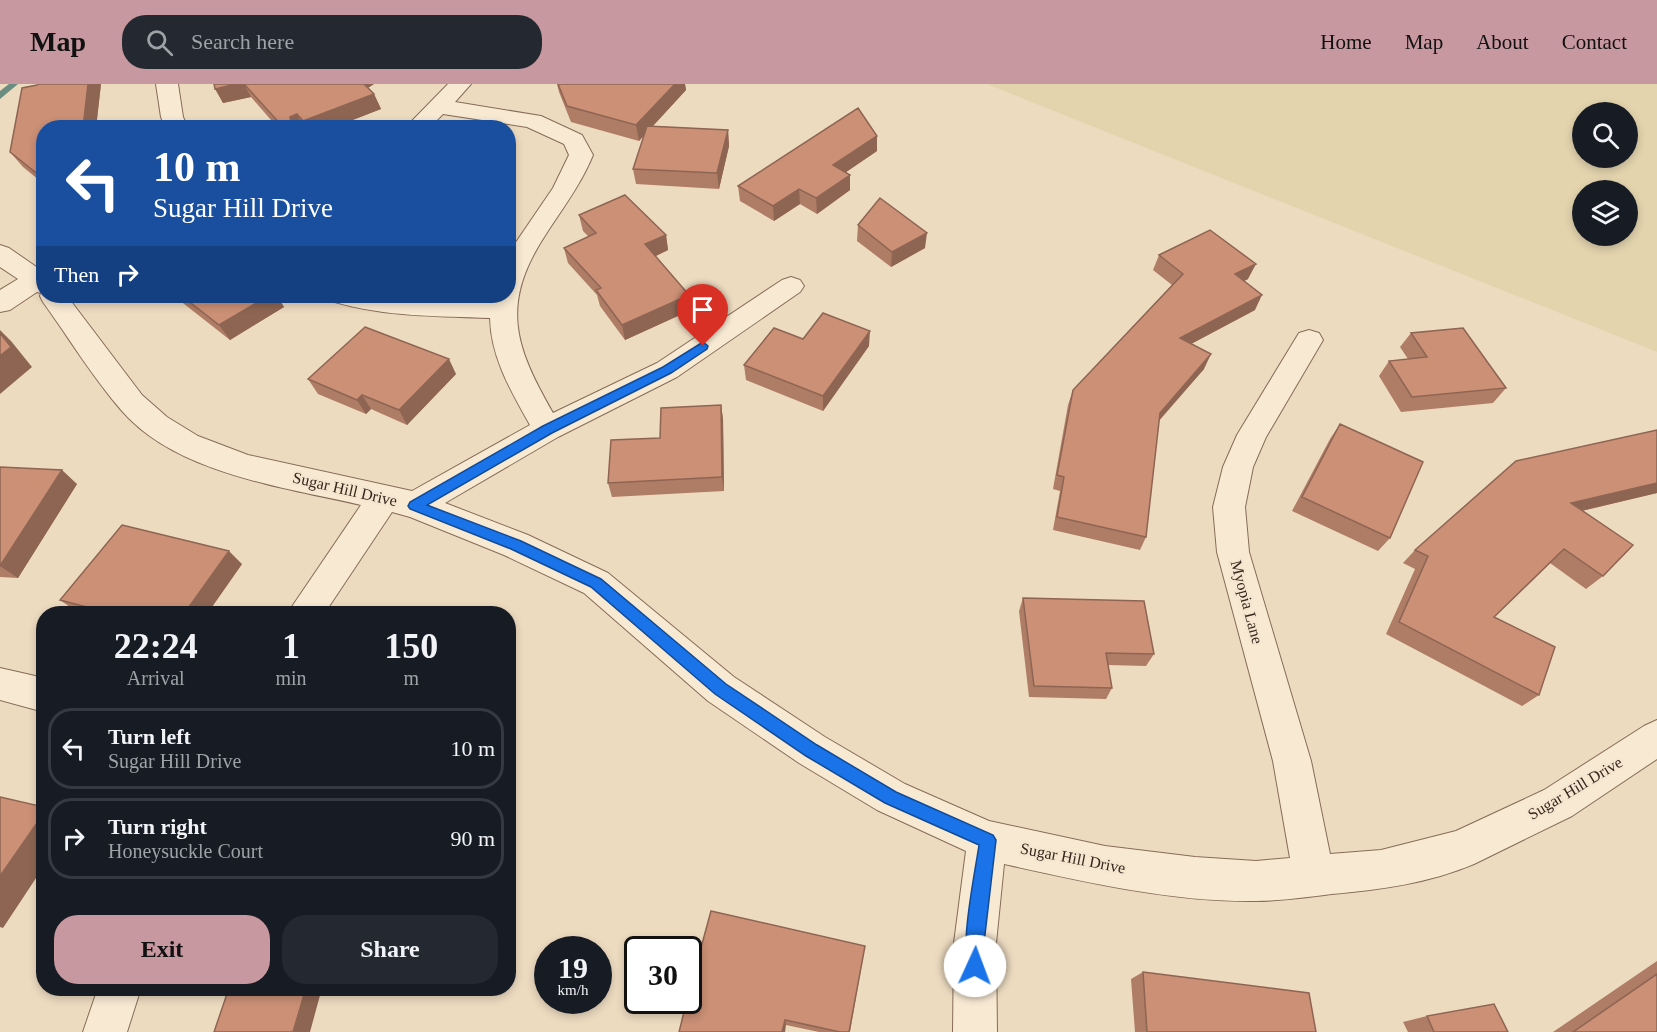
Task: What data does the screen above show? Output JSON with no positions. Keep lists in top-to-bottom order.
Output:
{
  "streets": {
    "street": ["Sugar Hill Drive", "Myopia Lane"]
  },
  "crossings": [
    ["Sugar Hill Drive", "Myopia Lane"]
  ],
  "page": {
    "header": "Map",
    "search": "Search here",
    "nav": [
      "Home",
      "Map",
      "About",
      "Contact"
    ],
    "turn": ["10 m", "Sugar Hill Drive"],
    "then": "Then",
    "eta": [
      "22:24",
      "Arrival",
      "1",
      "min",
      "150",
      "m"
    ],
    "list": [
      {
        "name": "Turn left",
        "note": "Sugar Hill Drive",
        "value": "10 m"
      },
      {
        "name": "Turn right",
        "note": "Honeysuckle Court",
        "value": "90 m"
      }
    ],
    "buttons": ["Exit", "Share"],
    "speed": "19 km/h",
    "limit": "30"
  }
}
